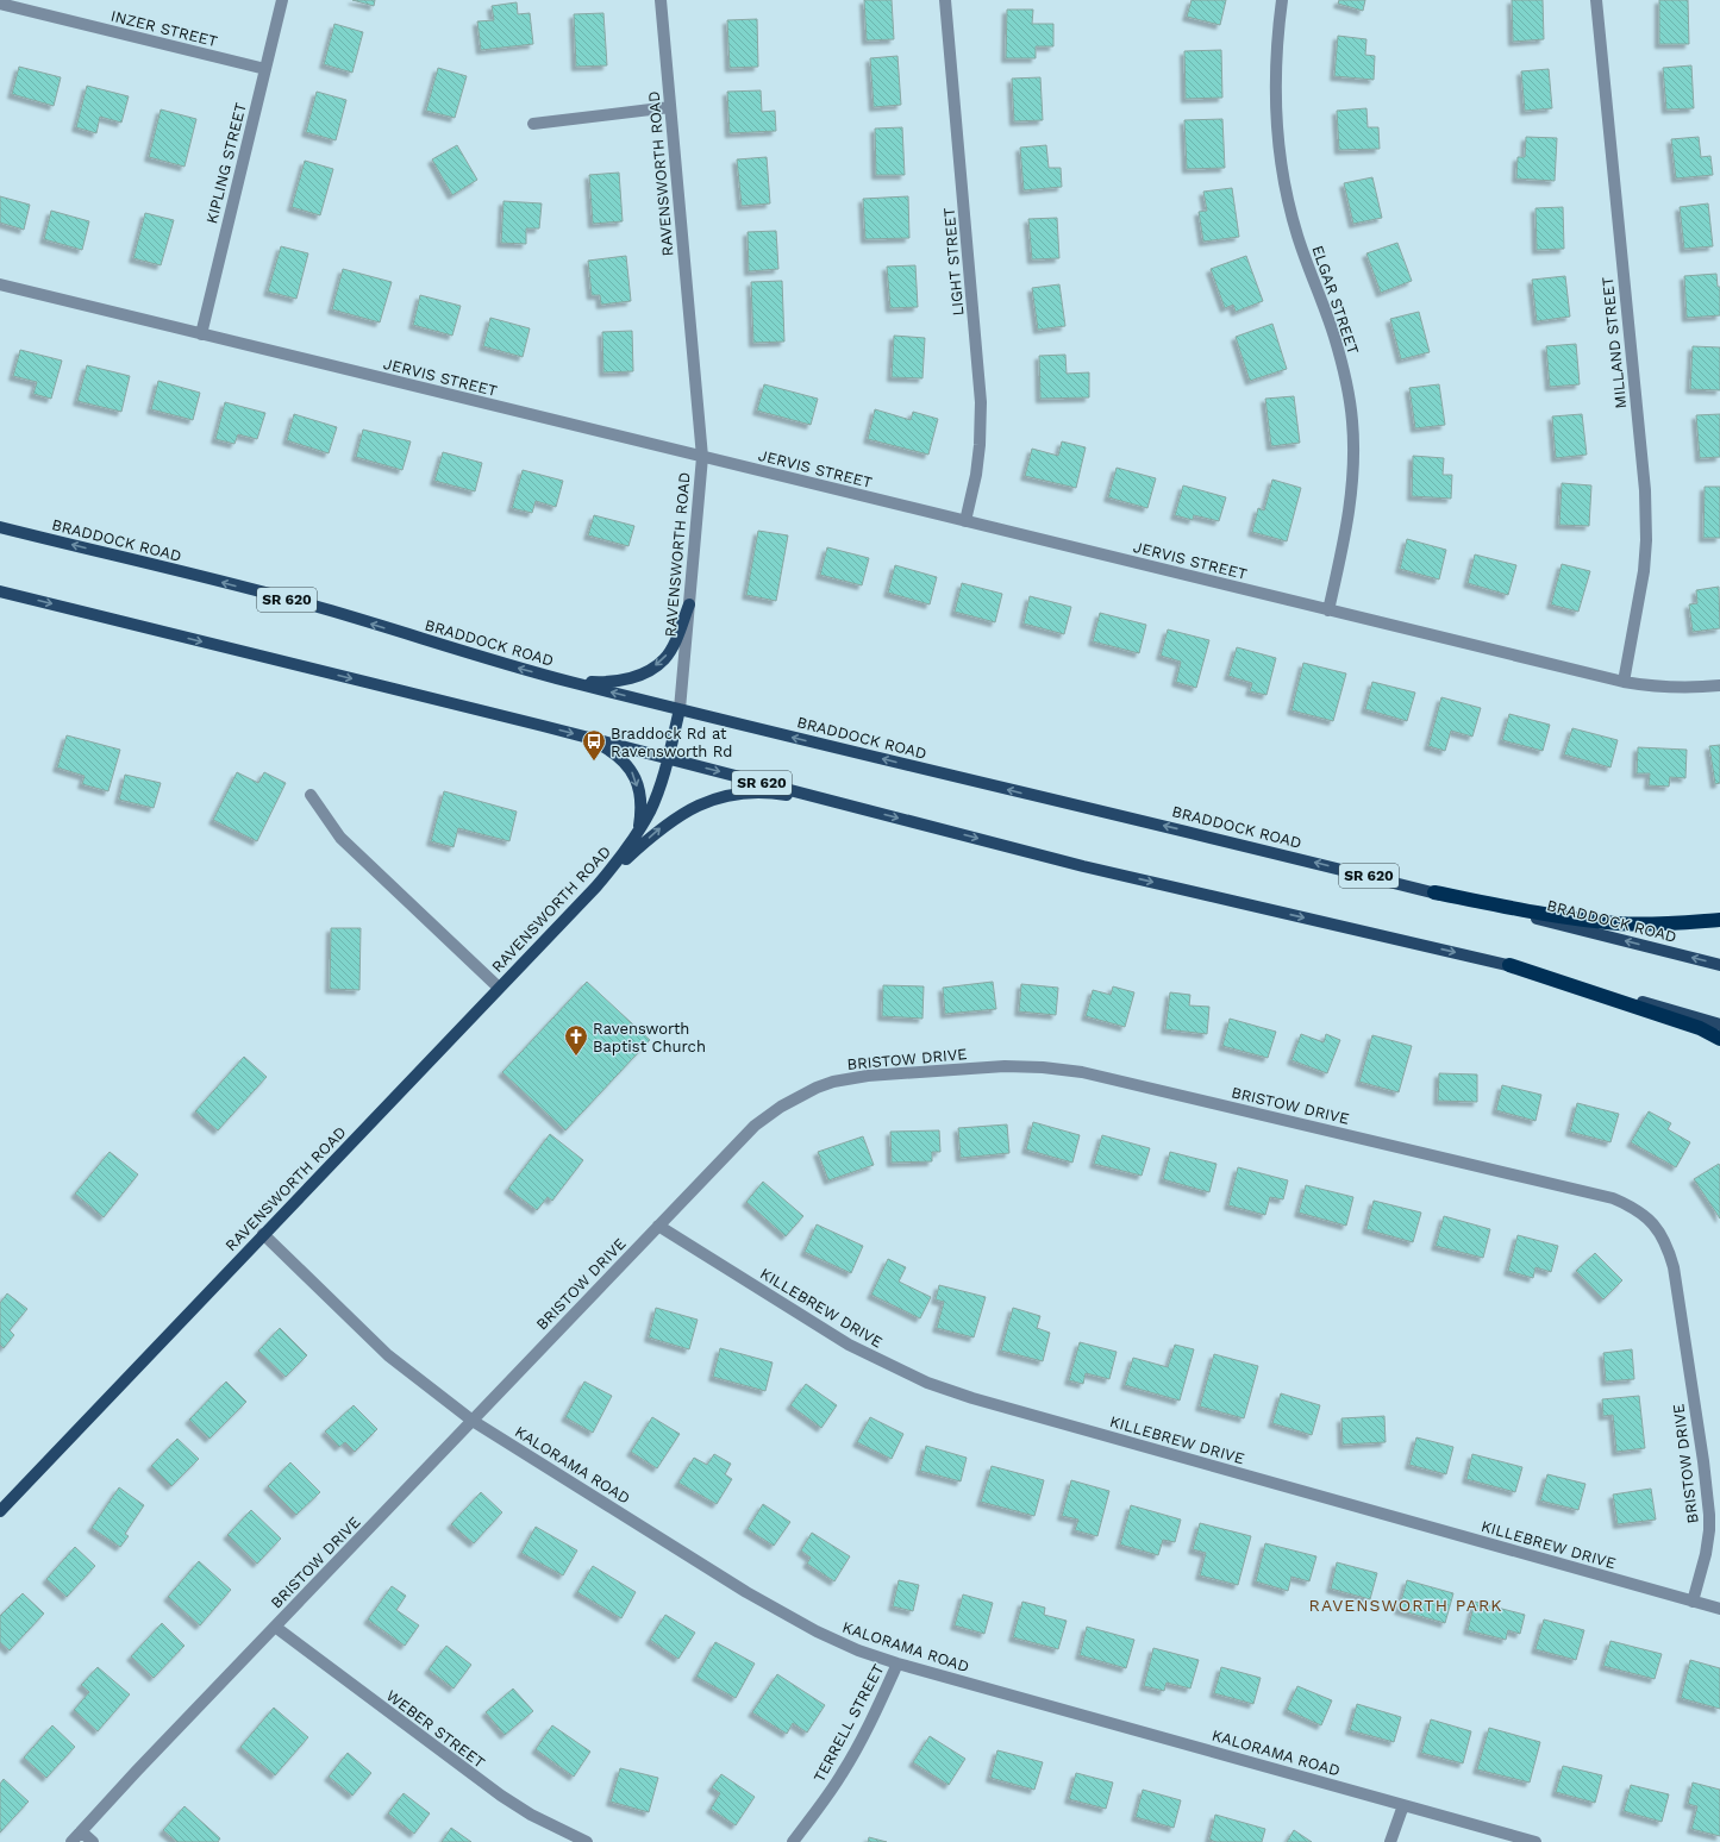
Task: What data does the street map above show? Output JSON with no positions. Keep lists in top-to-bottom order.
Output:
{
  "streets": {
    "main road": ["RAVENSWORTH ROAD", "BRADDOCK ROAD", "SR 620"],
    "street": [
      "INZER STREET",
      "KIPLING STREET",
      "LIGHT STREET",
      "ELGAR STREET",
      "MILLAND STREET",
      "JERVIS STREET",
      "BRISTOW DRIVE",
      "KILLEBREW DRIVE",
      "KALORAMA ROAD",
      "TERRELL STREET",
      "WEBER STREET"
    ]
  },
  "crossings": [
    ["INZER STREET", "KIPLING STREET"],
    ["KIPLING STREET", "JERVIS STREET"],
    ["RAVENSWORTH ROAD", "JERVIS STREET"],
    ["RAVENSWORTH ROAD", "BRADDOCK ROAD"],
    ["RAVENSWORTH ROAD", "SR 620"],
    ["RAVENSWORTH ROAD", "KALORAMA ROAD"],
    ["LIGHT STREET", "JERVIS STREET"],
    ["ELGAR STREET", "JERVIS STREET"],
    ["MILLAND STREET", "JERVIS STREET"],
    ["BRISTOW DRIVE", "KILLEBREW DRIVE"],
    ["BRISTOW DRIVE", "KALORAMA ROAD"],
    ["BRISTOW DRIVE", "WEBER STREET"],
    ["KALORAMA ROAD", "TERRELL STREET"]
  ],
  "districts": ["RAVENSWORTH PARK"],
  "places": {
    "bus stop": ["Braddock Rd at Ravensworth Rd"],
    "church": ["Ravensworth Baptist Church"]
  }
}
